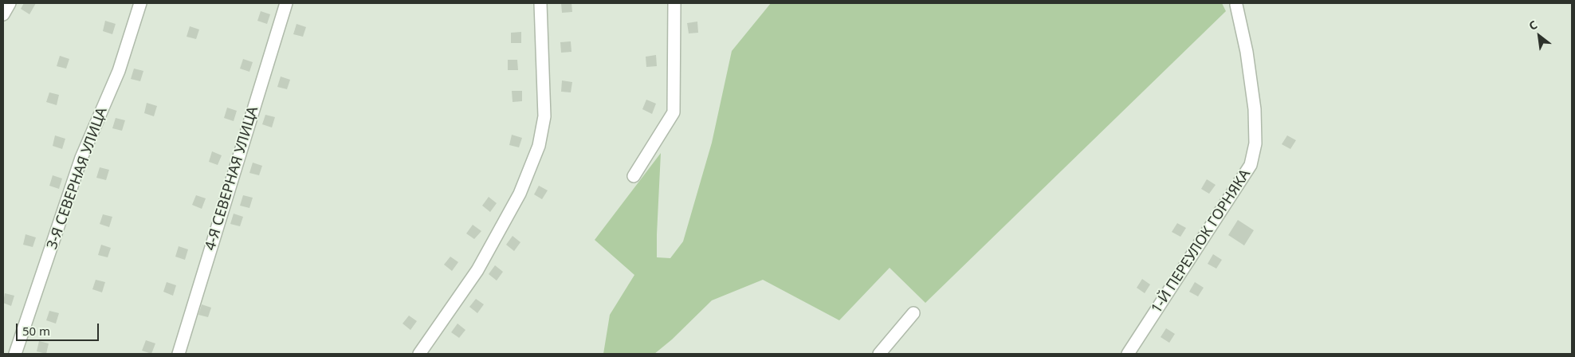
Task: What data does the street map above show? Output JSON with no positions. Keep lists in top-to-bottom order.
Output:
{
  "streets": {
    "street": ["3-Я СЕВЕРНАЯ УЛИЦА", "4-Я СЕВЕРНАЯ УЛИЦА", "1-Й ПЕРЕУЛОК ГОРНЯКА"]
  },
  "scale_bar": "50 m",
  "north": "top left"
}
